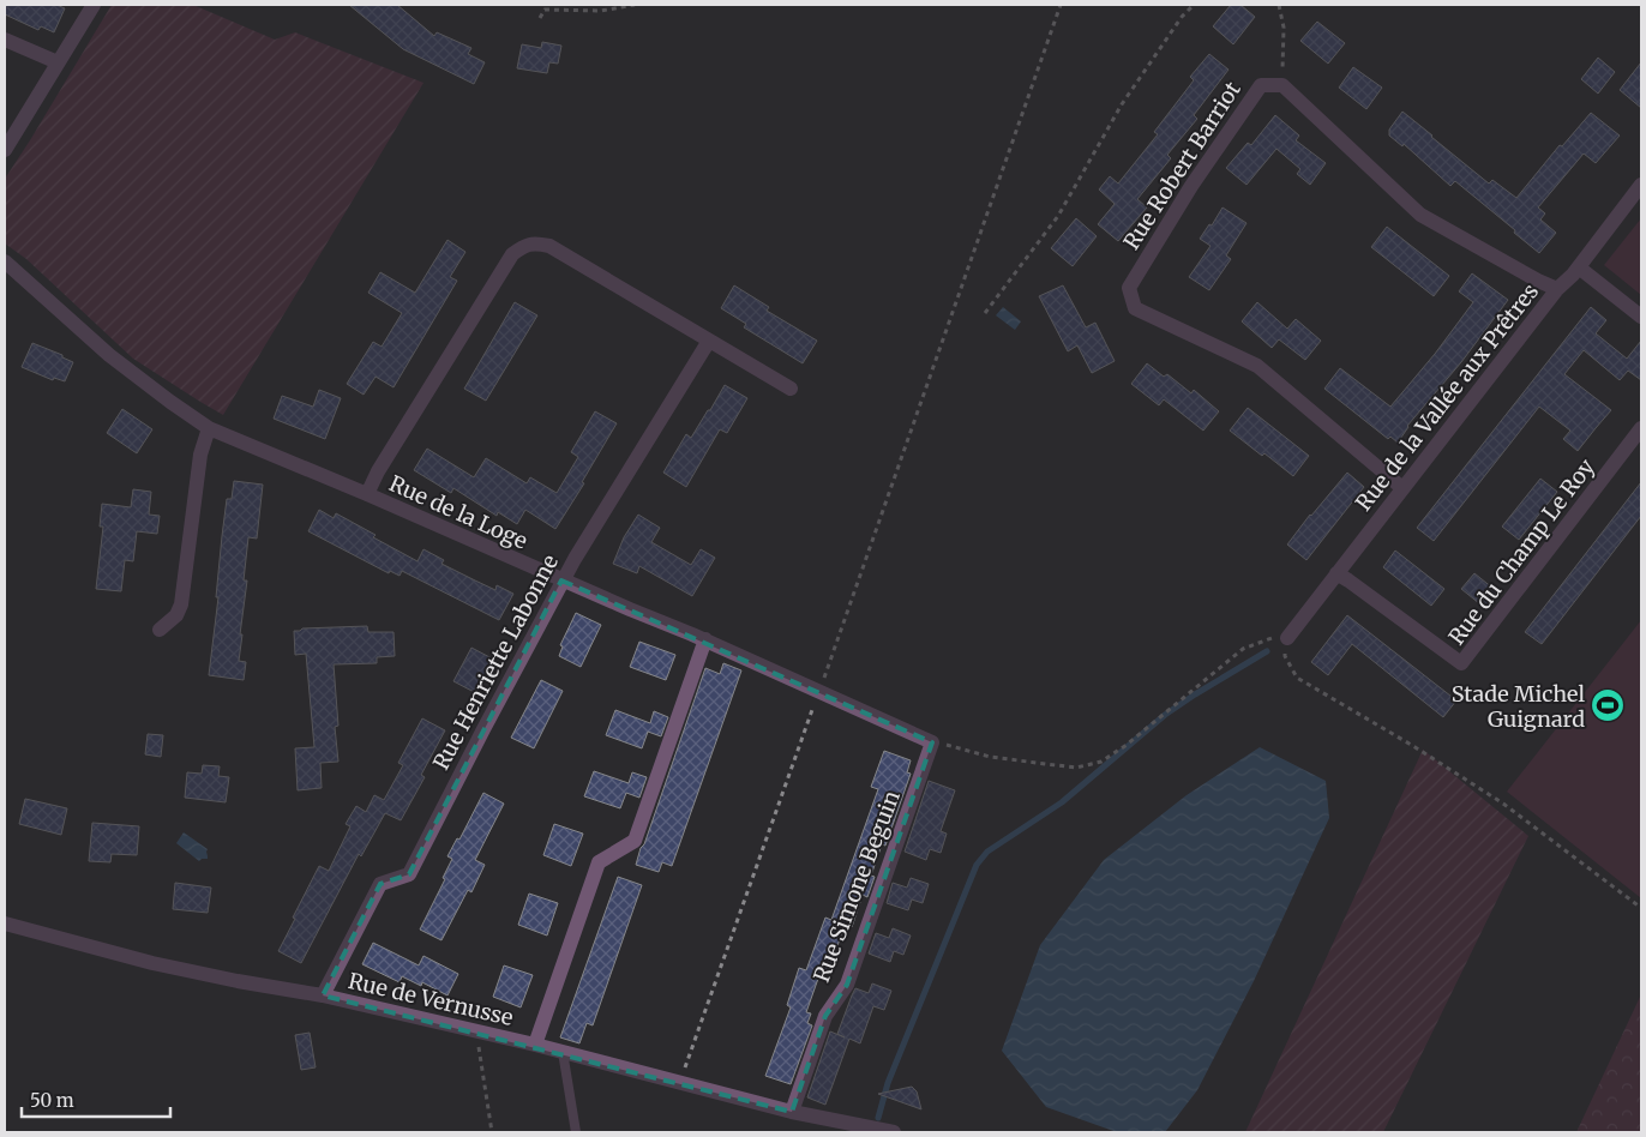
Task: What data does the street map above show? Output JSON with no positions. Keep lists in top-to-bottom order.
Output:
{
  "streets": {
    "street": [
      "Rue Robert Barriot",
      "Rue de la Vallée aux Prêtres",
      "Rue de la Loge",
      "Rue du Champ Le Roy",
      "Rue Henriette Labonne",
      "Rue Simone Beguin",
      "Rue de Vernusse"
    ]
  },
  "crossings": [
    ["Rue Robert Barriot", "Rue de la Vallée aux Prêtres"],
    ["Rue de la Vallée aux Prêtres", "Rue du Champ Le Roy"],
    ["Rue de la Loge", "Rue Henriette Labonne"],
    ["Rue de la Loge", "Rue Simone Beguin"],
    ["Rue Henriette Labonne", "Rue de Vernusse"],
    ["Rue Simone Beguin", "Rue de Vernusse"]
  ],
  "places": {
    "sports": ["Stade Michel Guignard"]
  },
  "scale_bar": "50 m"
}
